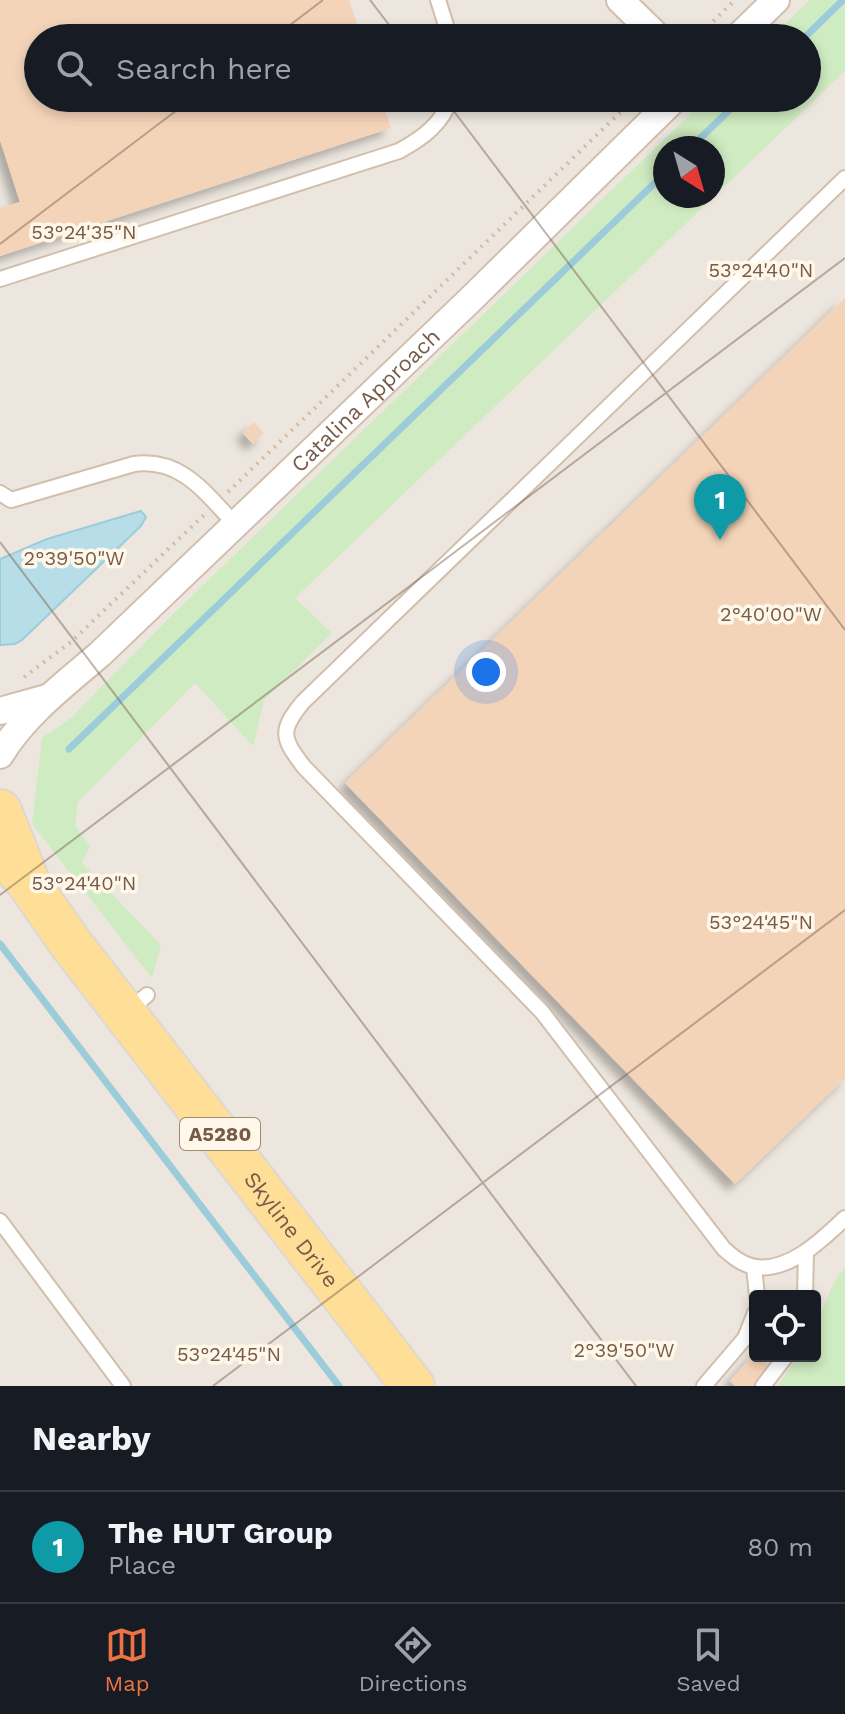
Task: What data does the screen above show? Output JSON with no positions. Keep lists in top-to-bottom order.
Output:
{
  "streets": {
    "main road": ["A5280", "Skyline Drive"],
    "street": ["Catalina Approach"]
  },
  "north": "bottom right",
  "page": {
    "search": "Search here",
    "pins": "1",
    "heading": "Nearby",
    "list": [
      {
        "mark": "1",
        "name": "The HUT Group",
        "note": "Place",
        "value": "80 m"
      }
    ],
    "nav": ["Map", "Directions", "Saved"]
  },
  "coordinates": [
    "53°24'35\"N",
    "53°24'40\"N",
    "2°39'50\"W",
    "2°40'00\"W",
    "53°24'45\"N"
  ]
}
